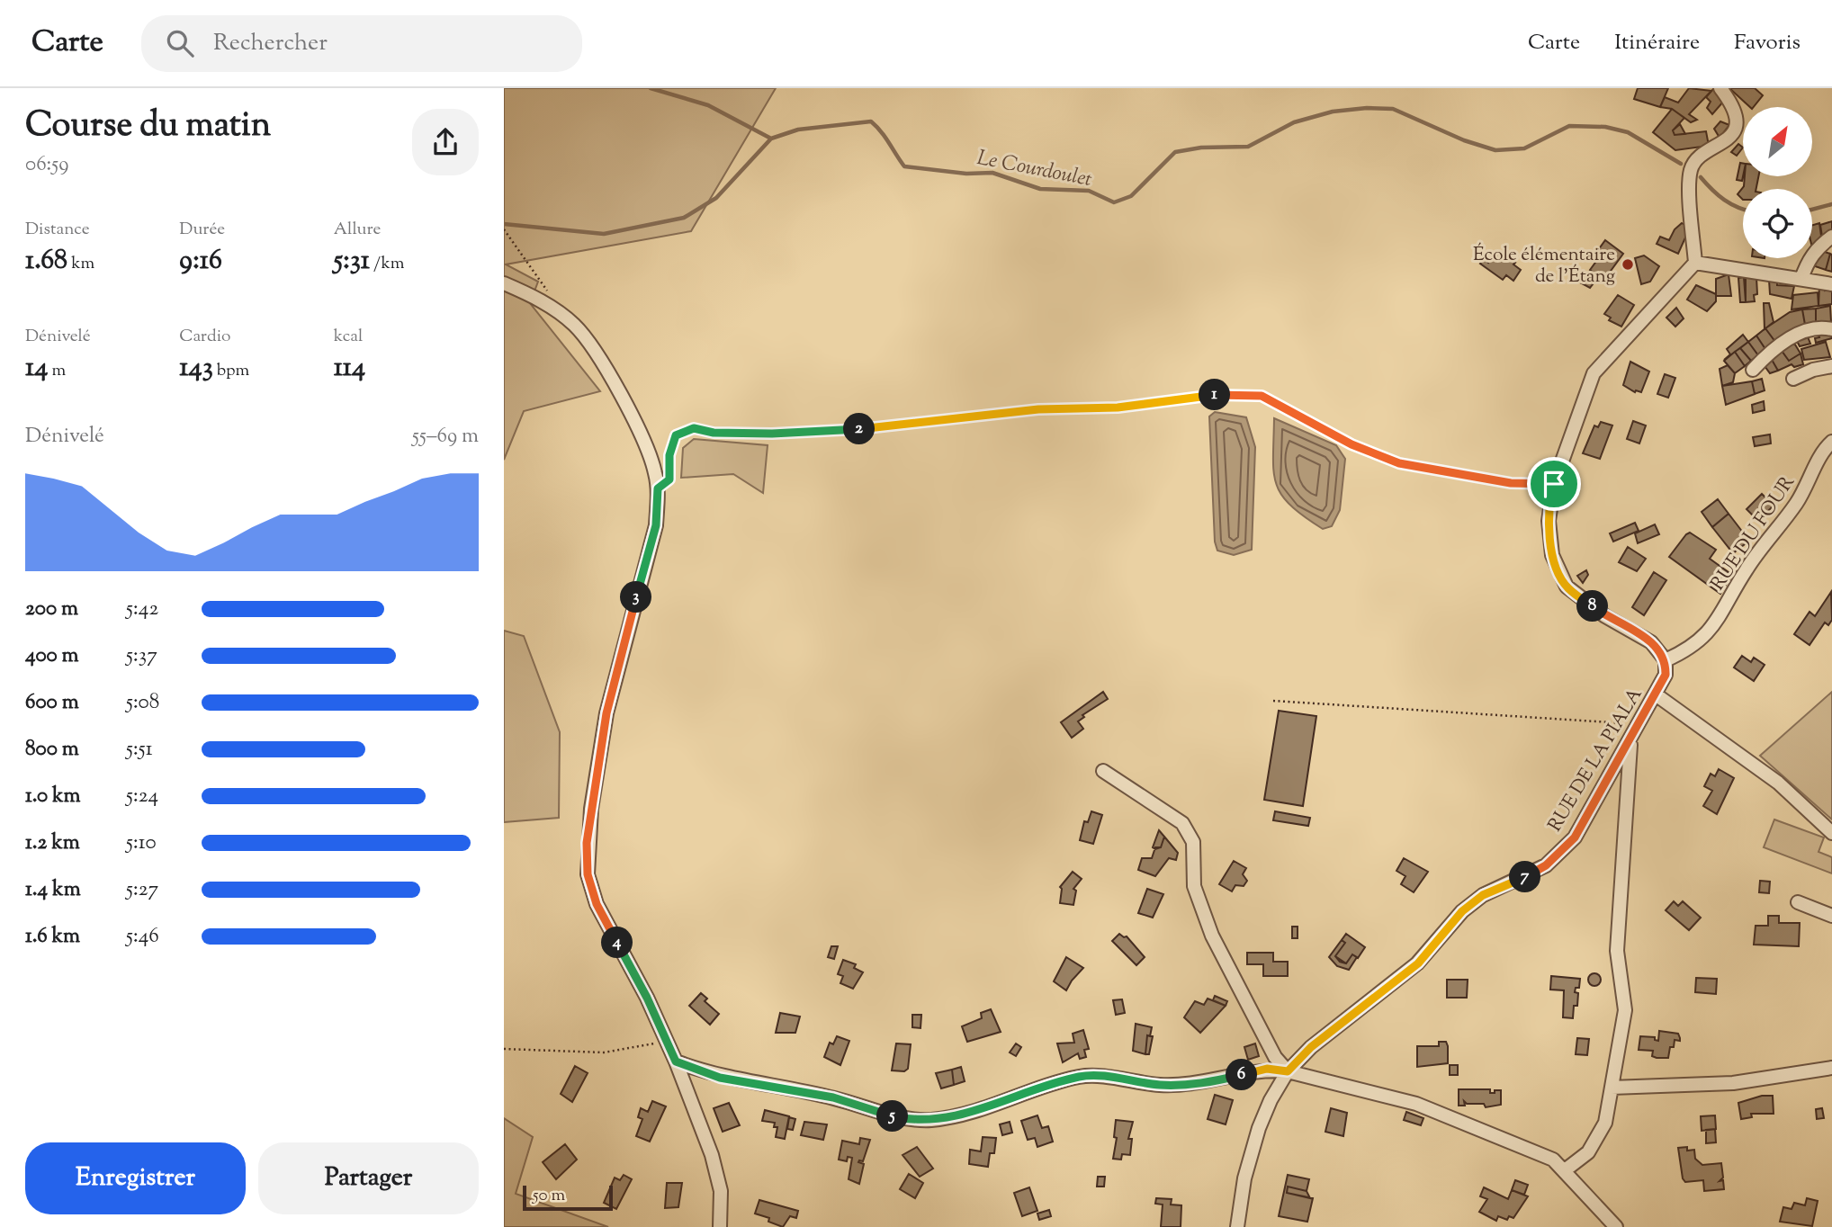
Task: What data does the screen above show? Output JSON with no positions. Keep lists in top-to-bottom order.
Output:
{
  "streets": {
    "street": ["RUE DU FOUR", "RUE DE LA PIALA"]
  },
  "crossings": [
    ["RUE DU FOUR", "RUE DE LA PIALA"]
  ],
  "water": ["Le Courdoulet"],
  "places": ["École élémentaire de l'Étang"],
  "scale_bar": "50 m",
  "north": "top right",
  "page": {
    "header": "Carte",
    "search": "Rechercher",
    "nav": ["Carte", "Itinéraire", "Favoris"],
    "heading": ["Course du matin", "06:59"],
    "stats": [
      ["Distance", "1.68 km"],
      ["Durée", "9:16"],
      ["Allure", "5:31 /km"],
      ["Dénivelé", "14 m"],
      ["Cardio", "143 bpm"],
      ["kcal", "114"]
    ],
    "pins": [
      "1",
      "2",
      "3",
      "8",
      "7",
      "4",
      "6",
      "5"
    ],
    "chart": ["Dénivelé", "55–69 m"],
    "list": [
      {
        "name": "200 m",
        "note": "5:42"
      },
      {
        "name": "400 m",
        "note": "5:37"
      },
      {
        "name": "600 m",
        "note": "5:08"
      },
      {
        "name": "800 m",
        "note": "5:51"
      },
      {
        "name": "1.0 km",
        "note": "5:24"
      },
      {
        "name": "1.2 km",
        "note": "5:10"
      },
      {
        "name": "1.4 km",
        "note": "5:27"
      },
      {
        "name": "1.6 km",
        "note": "5:46"
      }
    ],
    "buttons": ["Enregistrer", "Partager"],
    "scale": "50 m"
  }
}
